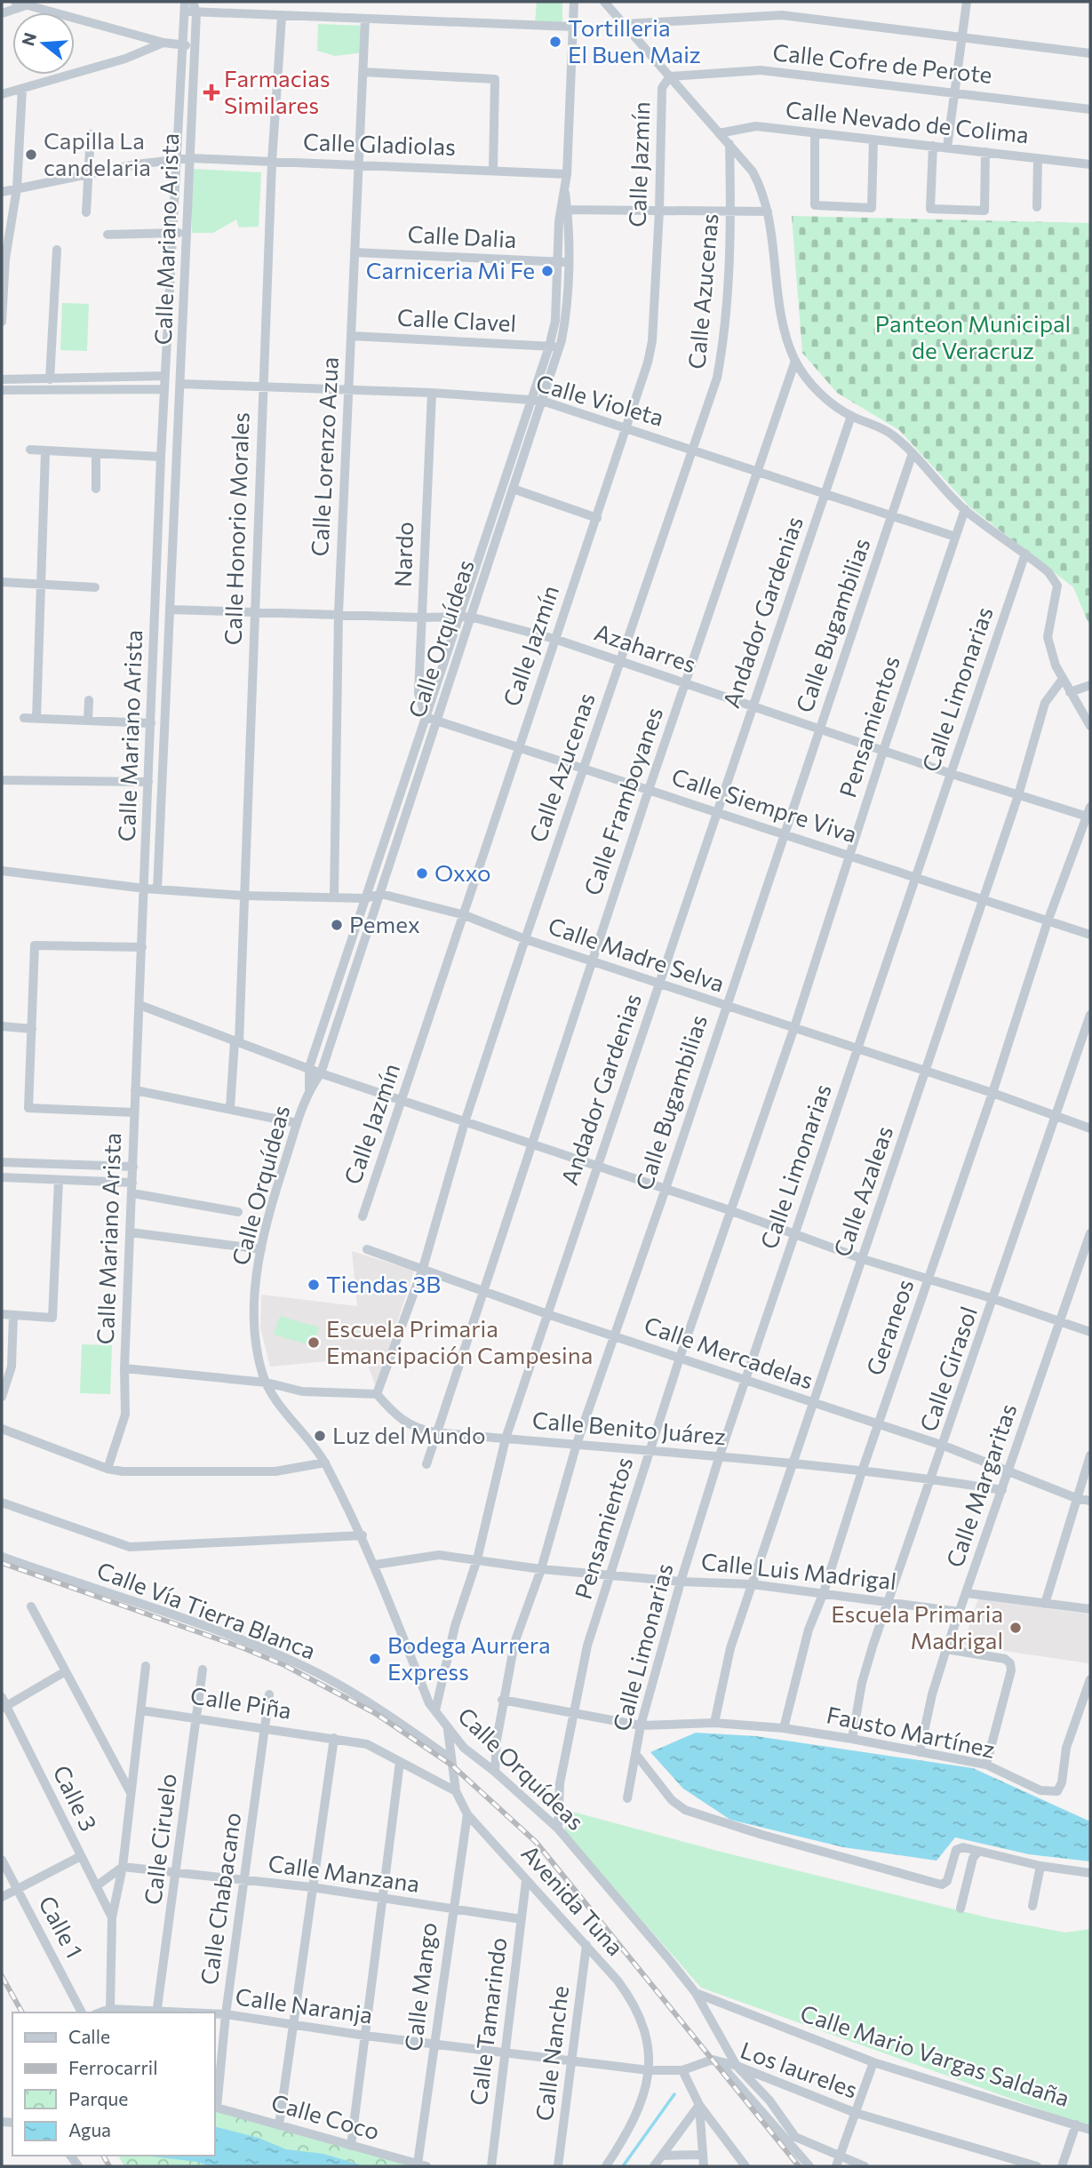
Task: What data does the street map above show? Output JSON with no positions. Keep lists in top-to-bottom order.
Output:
{
  "streets": {
    "street": [
      "Calle Cofre de Perote",
      "Calle Nevado de Colima",
      "Calle Gladiolas",
      "Calle Jazmín",
      "Calle Dalia",
      "Calle Mariano Arista",
      "Calle Azucenas",
      "Calle Clavel",
      "Calle Violeta",
      "Calle Lorenzo Azua",
      "Calle Honorio Morales",
      "Nardo",
      "Andador Gardenias",
      "Calle Bugambilias",
      "Calle Orquídeas",
      "Azaharres",
      "Calle Limonarias",
      "Pensamientos",
      "Calle Framboyanes",
      "Calle Siempre Viva",
      "Calle Madre Selva",
      "Calle Azaleas",
      "Geraneos",
      "Calle Mercadelas",
      "Calle Girasol",
      "Calle Benito Juárez",
      "Calle Margaritas",
      "Calle Luis Madrigal",
      "Calle Vía Tierra Blanca",
      "Calle Piña",
      "Fausto Martínez",
      "Calle 3",
      "Calle Ciruelo",
      "Calle Manzana",
      "Calle Chabacano",
      "Avenida Tuna",
      "Calle 1",
      "Calle Mango",
      "Calle Naranja",
      "Calle Tamarindo",
      "Calle Nanche",
      "Calle Mario Vargas Saldaña",
      "Los laureles",
      "Calle Coco"
    ]
  },
  "crossings": [
    ["Calle Cofre de Perote", "Calle Jazmín"],
    ["Calle Gladiolas", "Calle Mariano Arista"],
    ["Calle Gladiolas", "Calle Lorenzo Azua"],
    ["Calle Gladiolas", "Calle Honorio Morales"],
    ["Calle Gladiolas", "Calle Orquídeas"],
    ["Calle Jazmín", "Calle Violeta"],
    ["Calle Jazmín", "Azaharres"],
    ["Calle Jazmín", "Calle Siempre Viva"],
    ["Calle Jazmín", "Calle Madre Selva"],
    ["Calle Dalia", "Calle Lorenzo Azua"],
    ["Calle Dalia", "Calle Orquídeas"],
    ["Calle Mariano Arista", "Calle Violeta"],
    ["Calle Mariano Arista", "Azaharres"],
    ["Calle Mariano Arista", "Calle Madre Selva"],
    ["Calle Azucenas", "Calle Violeta"],
    ["Calle Azucenas", "Azaharres"],
    ["Calle Azucenas", "Calle Siempre Viva"],
    ["Calle Azucenas", "Calle Madre Selva"],
    ["Calle Azucenas", "Calle Mercadelas"],
    ["Calle Azucenas", "Calle Benito Juárez"],
    ["Calle Clavel", "Calle Lorenzo Azua"],
    ["Calle Clavel", "Calle Orquídeas"],
    ["Calle Violeta", "Calle Lorenzo Azua"],
    ["Calle Violeta", "Calle Honorio Morales"],
    ["Calle Violeta", "Nardo"],
    ["Calle Violeta", "Andador Gardenias"],
    ["Calle Violeta", "Calle Bugambilias"],
    ["Calle Violeta", "Calle Orquídeas"],
    ["Calle Violeta", "Pensamientos"],
    ["Calle Violeta", "Calle Framboyanes"],
    ["Calle Lorenzo Azua", "Azaharres"],
    ["Calle Lorenzo Azua", "Calle Madre Selva"],
    ["Calle Honorio Morales", "Azaharres"],
    ["Calle Honorio Morales", "Calle Madre Selva"],
    ["Nardo", "Calle Orquídeas"],
    ["Nardo", "Azaharres"],
    ["Nardo", "Calle Siempre Viva"],
    ["Andador Gardenias", "Calle Orquídeas"],
    ["Andador Gardenias", "Azaharres"],
    ["Andador Gardenias", "Calle Siempre Viva"],
    ["Andador Gardenias", "Calle Madre Selva"],
    ["Andador Gardenias", "Calle Mercadelas"],
    ["Andador Gardenias", "Calle Benito Juárez"],
    ["Andador Gardenias", "Calle Luis Madrigal"],
    ["Calle Bugambilias", "Calle Orquídeas"],
    ["Calle Bugambilias", "Azaharres"],
    ["Calle Bugambilias", "Calle Siempre Viva"],
    ["Calle Bugambilias", "Calle Madre Selva"],
    ["Calle Bugambilias", "Calle Mercadelas"],
    ["Calle Bugambilias", "Calle Benito Juárez"],
    ["Calle Bugambilias", "Calle Luis Madrigal"],
    ["Calle Orquídeas", "Azaharres"],
    ["Calle Orquídeas", "Pensamientos"],
    ["Calle Orquídeas", "Calle Siempre Viva"],
    ["Calle Orquídeas", "Calle Madre Selva"],
    ["Calle Orquídeas", "Calle Luis Madrigal"],
    ["Calle Orquídeas", "Avenida Tuna"],
    ["Calle Orquídeas", "Calle Mario Vargas Saldaña"],
    ["Calle Orquídeas", "Los laureles"],
    ["Azaharres", "Calle Limonarias"],
    ["Azaharres", "Pensamientos"],
    ["Azaharres", "Calle Framboyanes"],
    ["Azaharres", "Calle Azaleas"],
    ["Azaharres", "Geraneos"],
    ["Calle Limonarias", "Calle Siempre Viva"],
    ["Calle Limonarias", "Calle Madre Selva"],
    ["Calle Limonarias", "Calle Mercadelas"],
    ["Calle Limonarias", "Calle Benito Juárez"],
    ["Calle Limonarias", "Calle Luis Madrigal"],
    ["Pensamientos", "Calle Siempre Viva"],
    ["Pensamientos", "Calle Madre Selva"],
    ["Pensamientos", "Calle Mercadelas"],
    ["Pensamientos", "Calle Benito Juárez"],
    ["Pensamientos", "Calle Luis Madrigal"],
    ["Calle Framboyanes", "Calle Siempre Viva"],
    ["Calle Framboyanes", "Calle Madre Selva"],
    ["Calle Framboyanes", "Calle Mercadelas"],
    ["Calle Framboyanes", "Calle Benito Juárez"],
    ["Calle Siempre Viva", "Calle Azaleas"],
    ["Calle Siempre Viva", "Geraneos"],
    ["Calle Madre Selva", "Calle Azaleas"],
    ["Calle Madre Selva", "Geraneos"],
    ["Calle Madre Selva", "Calle Girasol"],
    ["Calle Azaleas", "Calle Mercadelas"],
    ["Calle Azaleas", "Calle Benito Juárez"],
    ["Calle Azaleas", "Calle Luis Madrigal"],
    ["Geraneos", "Calle Mercadelas"],
    ["Geraneos", "Calle Benito Juárez"],
    ["Geraneos", "Calle Luis Madrigal"],
    ["Geraneos", "Fausto Martínez"],
    ["Calle Mercadelas", "Calle Girasol"],
    ["Calle Mercadelas", "Calle Margaritas"],
    ["Calle Girasol", "Calle Benito Juárez"],
    ["Calle Girasol", "Calle Luis Madrigal"],
    ["Calle Girasol", "Fausto Martínez"],
    ["Calle Benito Juárez", "Calle Margaritas"],
    ["Calle Margaritas", "Calle Luis Madrigal"],
    ["Calle Margaritas", "Fausto Martínez"],
    ["Calle Vía Tierra Blanca", "Avenida Tuna"],
    ["Calle Piña", "Calle Ciruelo"],
    ["Calle Piña", "Calle Chabacano"],
    ["Calle Ciruelo", "Calle Manzana"],
    ["Calle Ciruelo", "Calle Naranja"],
    ["Calle Manzana", "Calle Chabacano"],
    ["Calle Manzana", "Calle Mango"],
    ["Calle Manzana", "Calle Tamarindo"],
    ["Calle Chabacano", "Calle Naranja"],
    ["Calle Chabacano", "Calle Coco"],
    ["Avenida Tuna", "Calle Mango"],
    ["Avenida Tuna", "Calle Tamarindo"],
    ["Avenida Tuna", "Calle Nanche"],
    ["Avenida Tuna", "Los laureles"],
    ["Calle Mango", "Calle Naranja"],
    ["Calle Mango", "Calle Coco"],
    ["Calle Naranja", "Calle Tamarindo"],
    ["Calle Naranja", "Los laureles"],
    ["Calle Tamarindo", "Los laureles"],
    ["Calle Nanche", "Los laureles"]
  ],
  "parks": ["Panteon Municipal de Veracruz"],
  "places": {
    "other": [
      "Tortilleria El Buen Maiz",
      "Capilla La candelaria",
      "Carniceria Mi Fe",
      "Oxxo",
      "Pemex",
      "Tiendas 3B",
      "Escuela Primaria Emancipación Campesina",
      "Luz del Mundo",
      "Escuela Primaria Madrigal",
      "Bodega Aurrera Express"
    ],
    "health": ["Farmacias Similares"]
  },
  "legend": [
    "Calle",
    "Ferrocarril",
    "Parque",
    "Agua"
  ],
  "north": "left"
}
